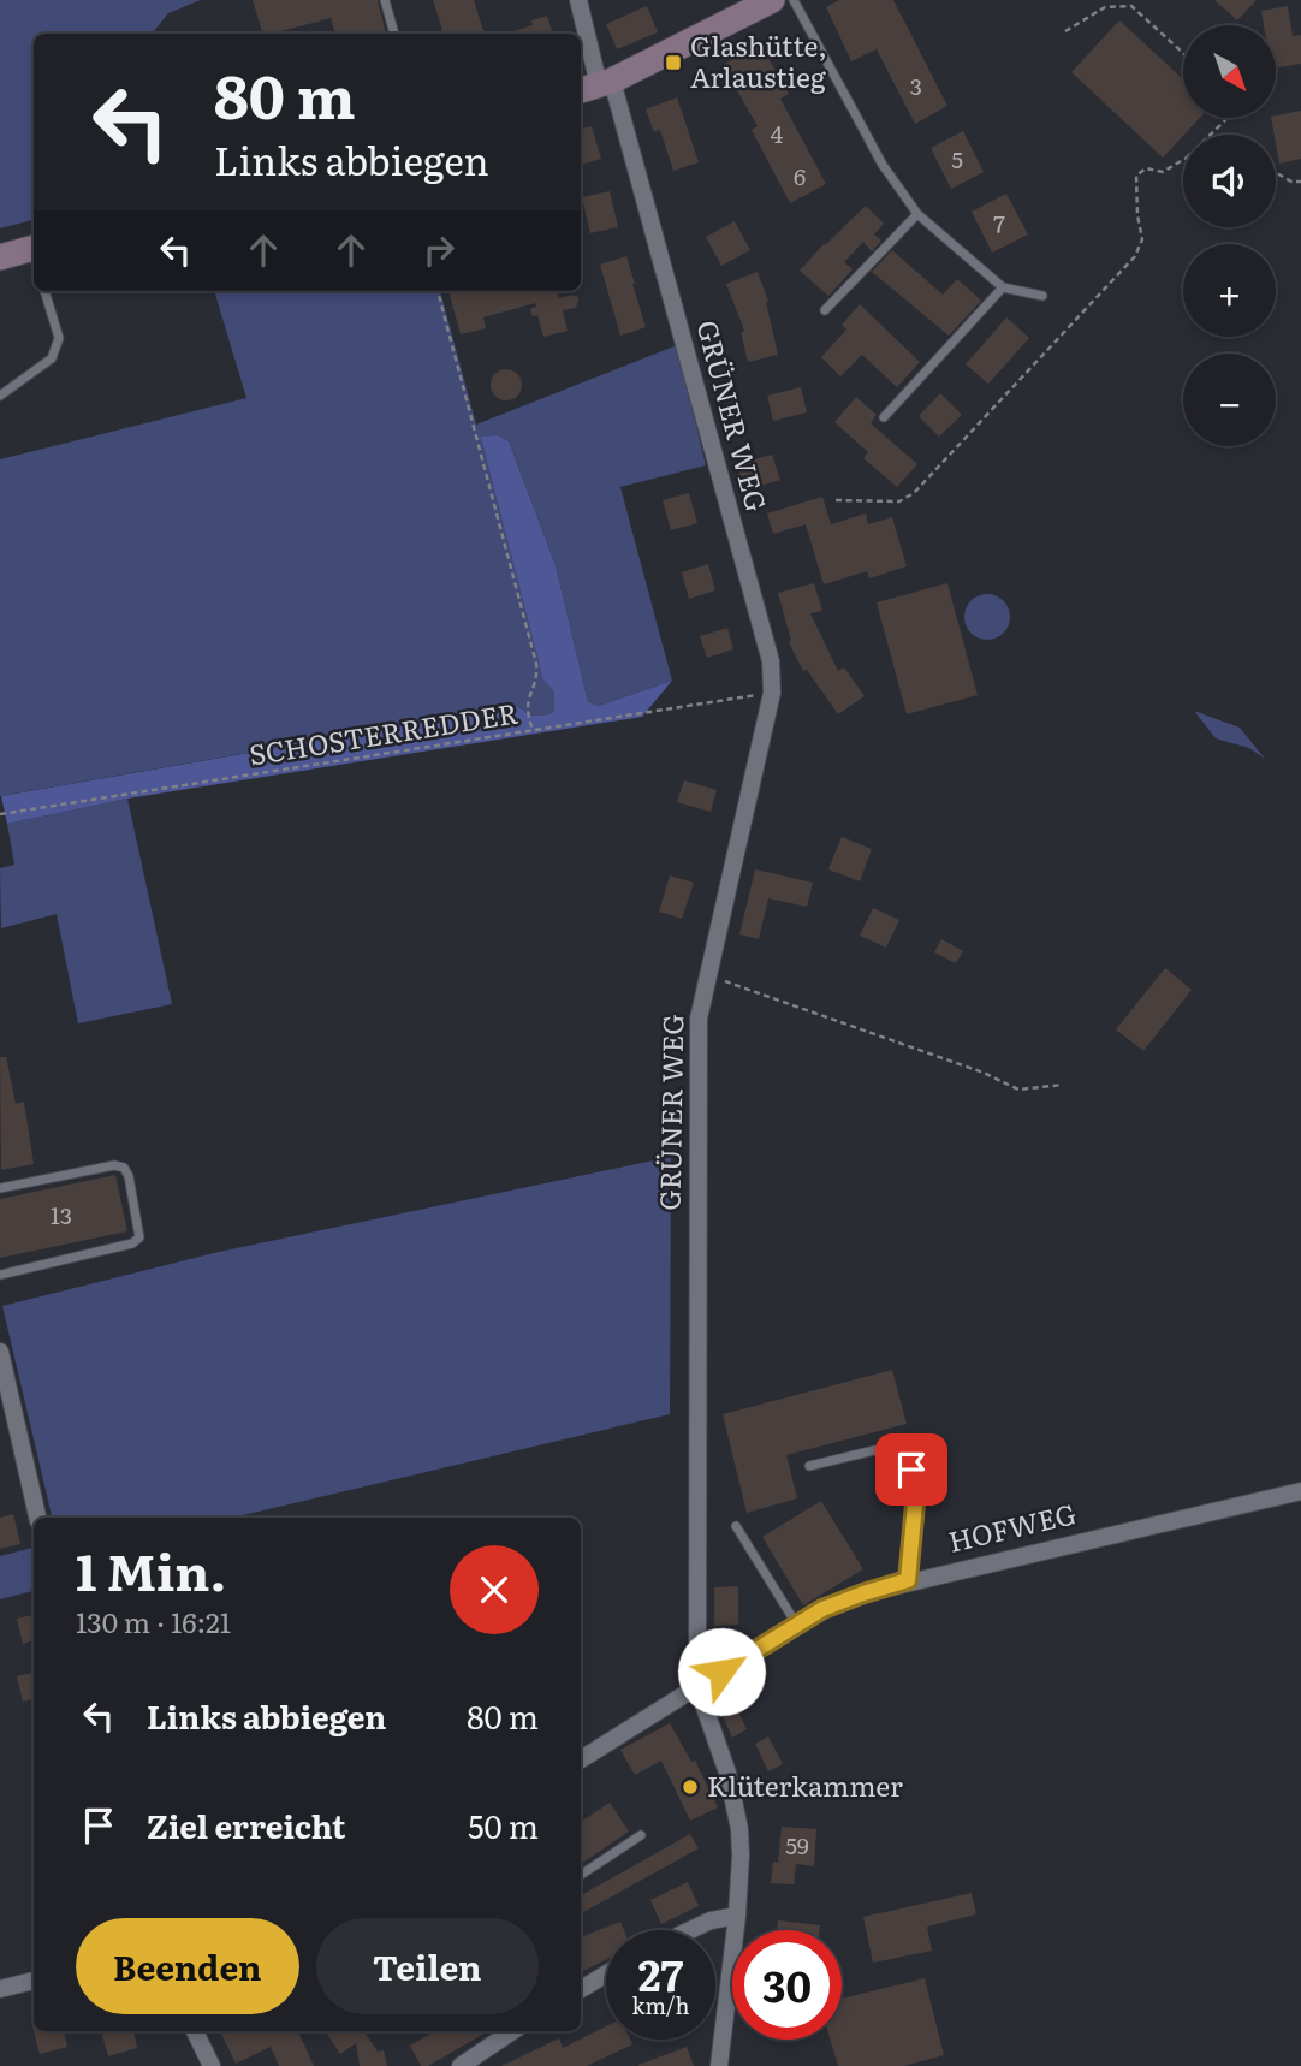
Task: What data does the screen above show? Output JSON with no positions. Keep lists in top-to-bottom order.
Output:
{
  "streets": {
    "street": ["GRÜNER WEG", "HOFWEG"],
    "path": ["SCHOSTERREDDER"]
  },
  "crossings": [
    ["GRÜNER WEG", "SCHOSTERREDDER"],
    ["GRÜNER WEG", "HOFWEG"]
  ],
  "places": {
    "transit": ["Glashütte, Arlaustieg"],
    "other": ["Klüterkammer"]
  },
  "house_numbers": [
    "3",
    "4",
    "5",
    "6",
    "7",
    "13",
    "59"
  ],
  "north": "bottom right",
  "page": {
    "map_buttons": ["+", "−"],
    "turn": ["80 m", "Links abbiegen"],
    "heading": ["1 Min.", "130 m · 16:21"],
    "list": [
      {
        "name": "Links abbiegen",
        "value": "80 m"
      },
      {
        "name": "Ziel erreicht",
        "value": "50 m"
      }
    ],
    "buttons": ["Beenden", "Teilen"],
    "speed": "27 km/h",
    "limit": "30"
  }
}
